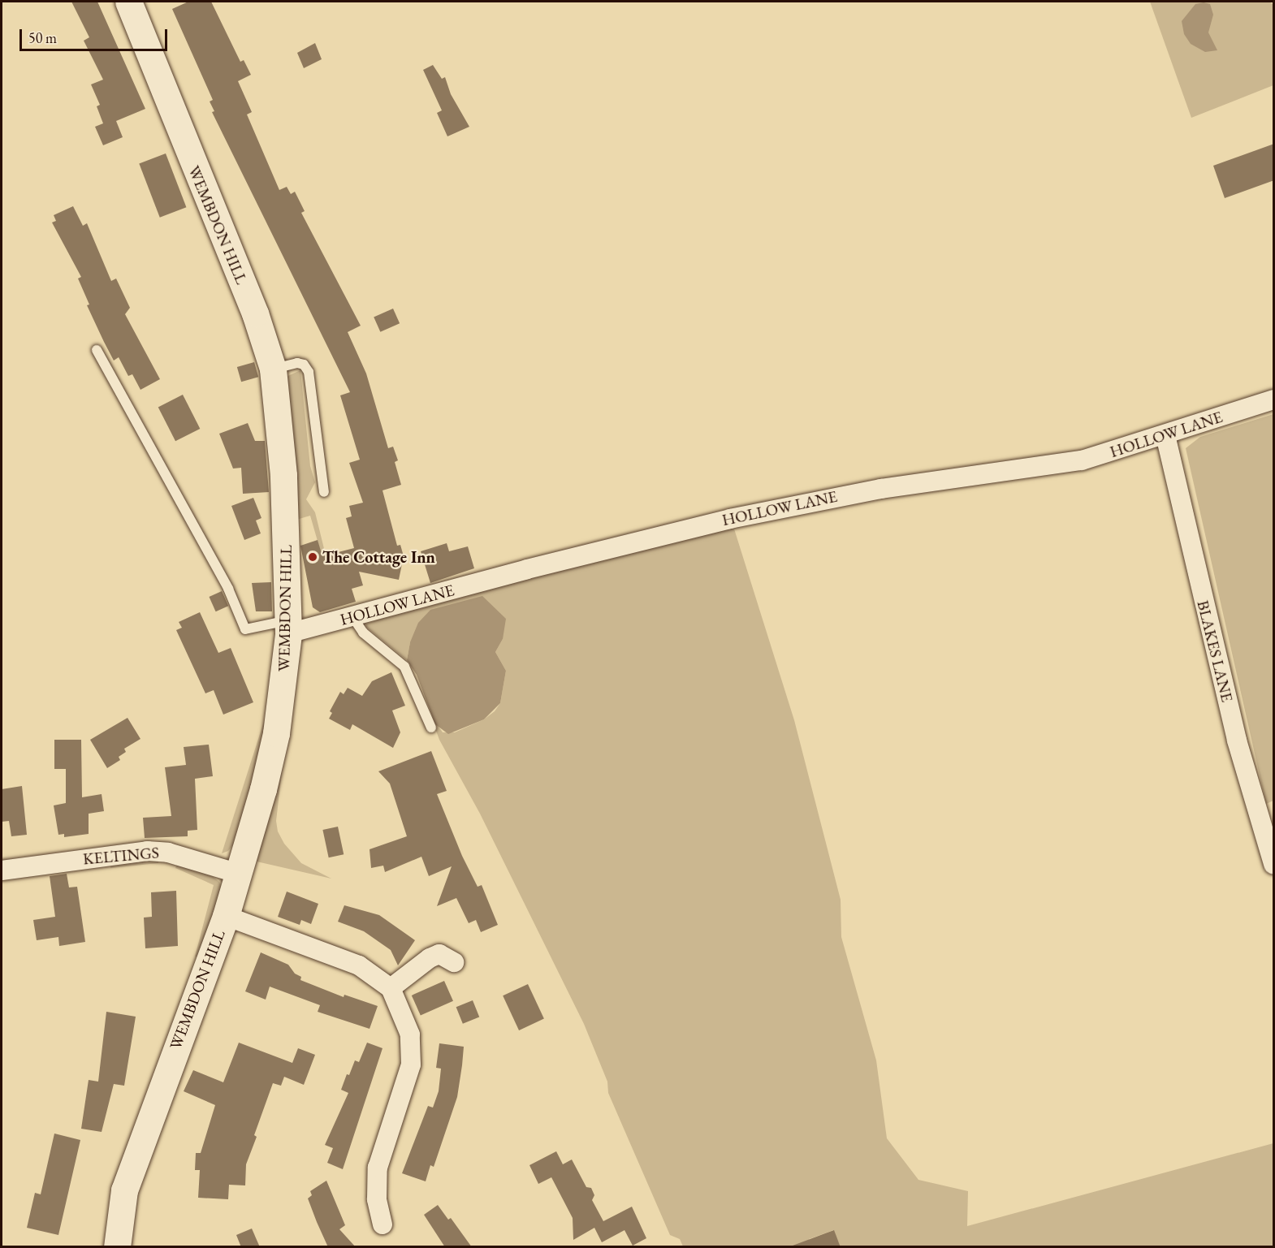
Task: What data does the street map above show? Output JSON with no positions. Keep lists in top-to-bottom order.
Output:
{
  "streets": {
    "main road": ["WEMBDON HILL"],
    "street": ["HOLLOW LANE", "BLAKES LANE", "KELTINGS"]
  },
  "crossings": [
    ["WEMBDON HILL", "HOLLOW LANE"],
    ["WEMBDON HILL", "KELTINGS"],
    ["HOLLOW LANE", "BLAKES LANE"]
  ],
  "places": ["The Cottage Inn"],
  "scale_bar": "50 m"
}
